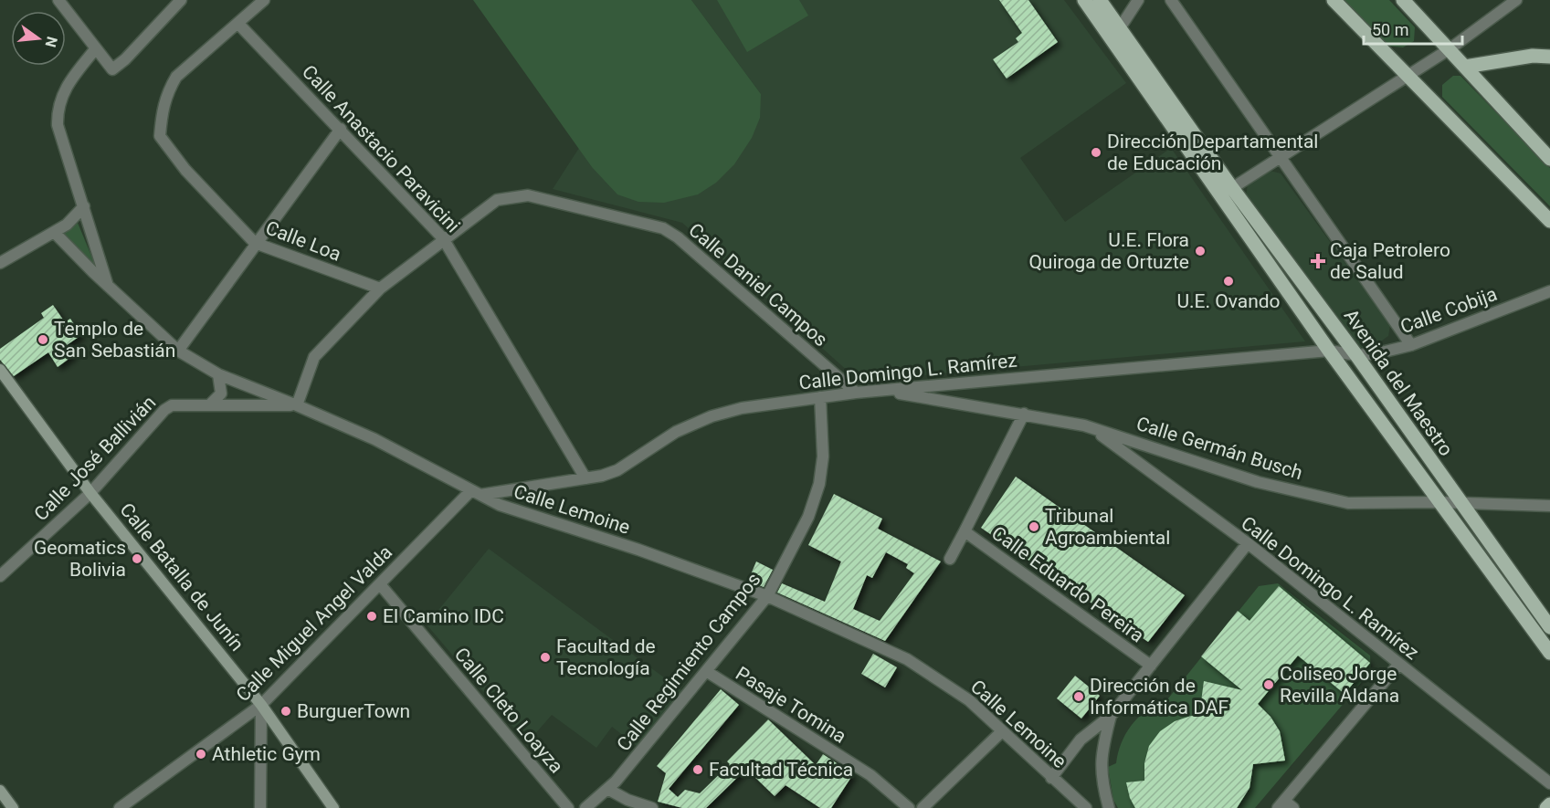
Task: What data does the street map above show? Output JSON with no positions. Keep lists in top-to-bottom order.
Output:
{
  "streets": {
    "main road": ["Avenida del Maestro", "Calle Batalla de Junín"],
    "street": [
      "Calle Anastacio Paravicini",
      "Calle Loa",
      "Calle Daniel Campos",
      "Calle Cobija",
      "Calle Domingo L. Ramírez",
      "Calle Germán Busch",
      "Calle José Ballivián",
      "Calle Lemoine",
      "Calle Eduardo Pereira",
      "Calle Miguel Angel Valda",
      "Calle Regimiento Campos",
      "Pasaje Tomina",
      "Calle Cleto Loayza"
    ]
  },
  "crossings": [
    ["Calle Anastacio Paravicini", "Calle Loa"],
    ["Calle Anastacio Paravicini", "Calle Daniel Campos"],
    ["Calle Anastacio Paravicini", "Calle Domingo L. Ramírez"],
    ["Calle Loa", "Calle Daniel Campos"],
    ["Calle Daniel Campos", "Calle Domingo L. Ramírez"],
    ["Calle Daniel Campos", "Calle José Ballivián"],
    ["Calle Daniel Campos", "Calle Lemoine"],
    ["Calle Cobija", "Calle Domingo L. Ramírez"],
    ["Calle Cobija", "Avenida del Maestro"],
    ["Calle Domingo L. Ramírez", "Avenida del Maestro"],
    ["Calle Domingo L. Ramírez", "Calle Germán Busch"],
    ["Calle Domingo L. Ramírez", "Calle Lemoine"],
    ["Calle Domingo L. Ramírez", "Calle Miguel Angel Valda"],
    ["Calle Domingo L. Ramírez", "Calle Regimiento Campos"],
    ["Avenida del Maestro", "Calle Germán Busch"],
    ["Calle Germán Busch", "Calle Eduardo Pereira"],
    ["Calle José Ballivián", "Calle Lemoine"],
    ["Calle José Ballivián", "Calle Batalla de Junín"],
    ["Calle Lemoine", "Calle Miguel Angel Valda"],
    ["Calle Lemoine", "Calle Regimiento Campos"],
    ["Calle Batalla de Junín", "Calle Miguel Angel Valda"],
    ["Calle Miguel Angel Valda", "Calle Cleto Loayza"],
    ["Calle Regimiento Campos", "Pasaje Tomina"]
  ],
  "places": {
    "other": [
      "Dirección Departamental de Educación",
      "U.E. Flora Quiroga de Ortuzte",
      "U.E. Ovando",
      "Templo de San Sebastián",
      "Tribunal Agroambiental",
      "Geomatics Bolivia",
      "El Camino IDC",
      "Facultad de Tecnología",
      "Coliseo Jorge Revilla Aldana",
      "Dirección de Informática DAF",
      "BurguerTown",
      "Athletic Gym",
      "Facultad Técnica"
    ],
    "health": ["Caja Petrolero de Salud"]
  },
  "scale_bar": "50 m",
  "north": "right"
}
